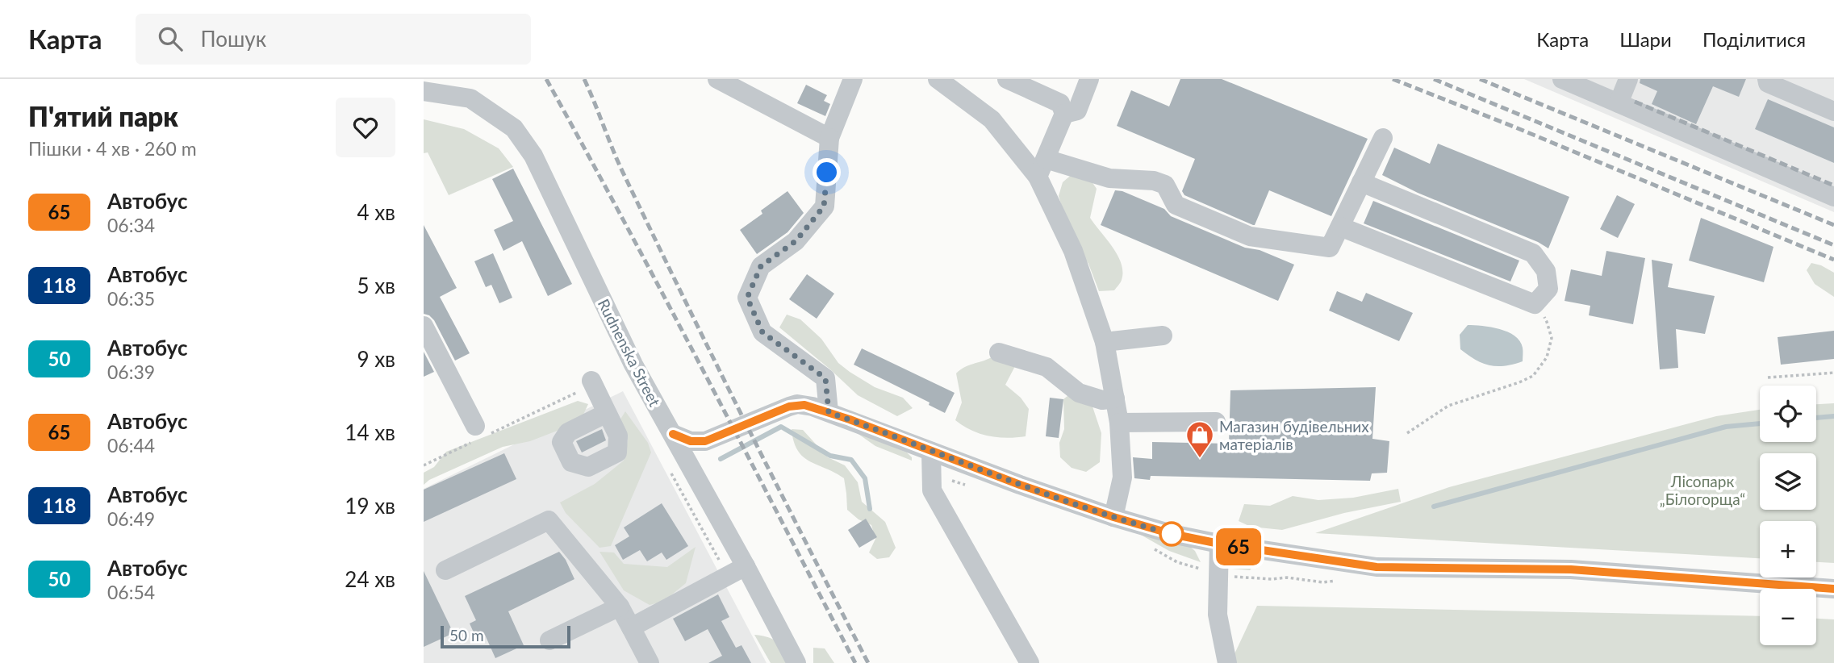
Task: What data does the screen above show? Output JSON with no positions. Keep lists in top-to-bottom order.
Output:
{
  "streets": {
    "street": ["Rudnenska Street"]
  },
  "parks": ["Лісопарк „Білогорща“"],
  "places": {
    "shop": ["Магазин будівельних матеріалів"]
  },
  "lines": ["bus line 65"],
  "scale_bar": "50 m",
  "page": {
    "header": "Карта",
    "search": "Пошук",
    "nav": ["Карта", "Шари", "Поділитися"],
    "heading": ["П'ятий парк", "Пішки · 4 хв · 260 m"],
    "on_map": "65",
    "list": [
      {
        "mark": "65",
        "name": "Автобус",
        "note": "06:34",
        "value": "4 хв"
      },
      {
        "mark": "118",
        "name": "Автобус",
        "note": "06:35",
        "value": "5 хв"
      },
      {
        "mark": "50",
        "name": "Автобус",
        "note": "06:39",
        "value": "9 хв"
      },
      {
        "mark": "65",
        "name": "Автобус",
        "note": "06:44",
        "value": "14 хв"
      },
      {
        "mark": "118",
        "name": "Автобус",
        "note": "06:49",
        "value": "19 хв"
      },
      {
        "mark": "50",
        "name": "Автобус",
        "note": "06:54",
        "value": "24 хв"
      }
    ],
    "map_buttons": ["+", "−"],
    "scale": "50 m"
  }
}
